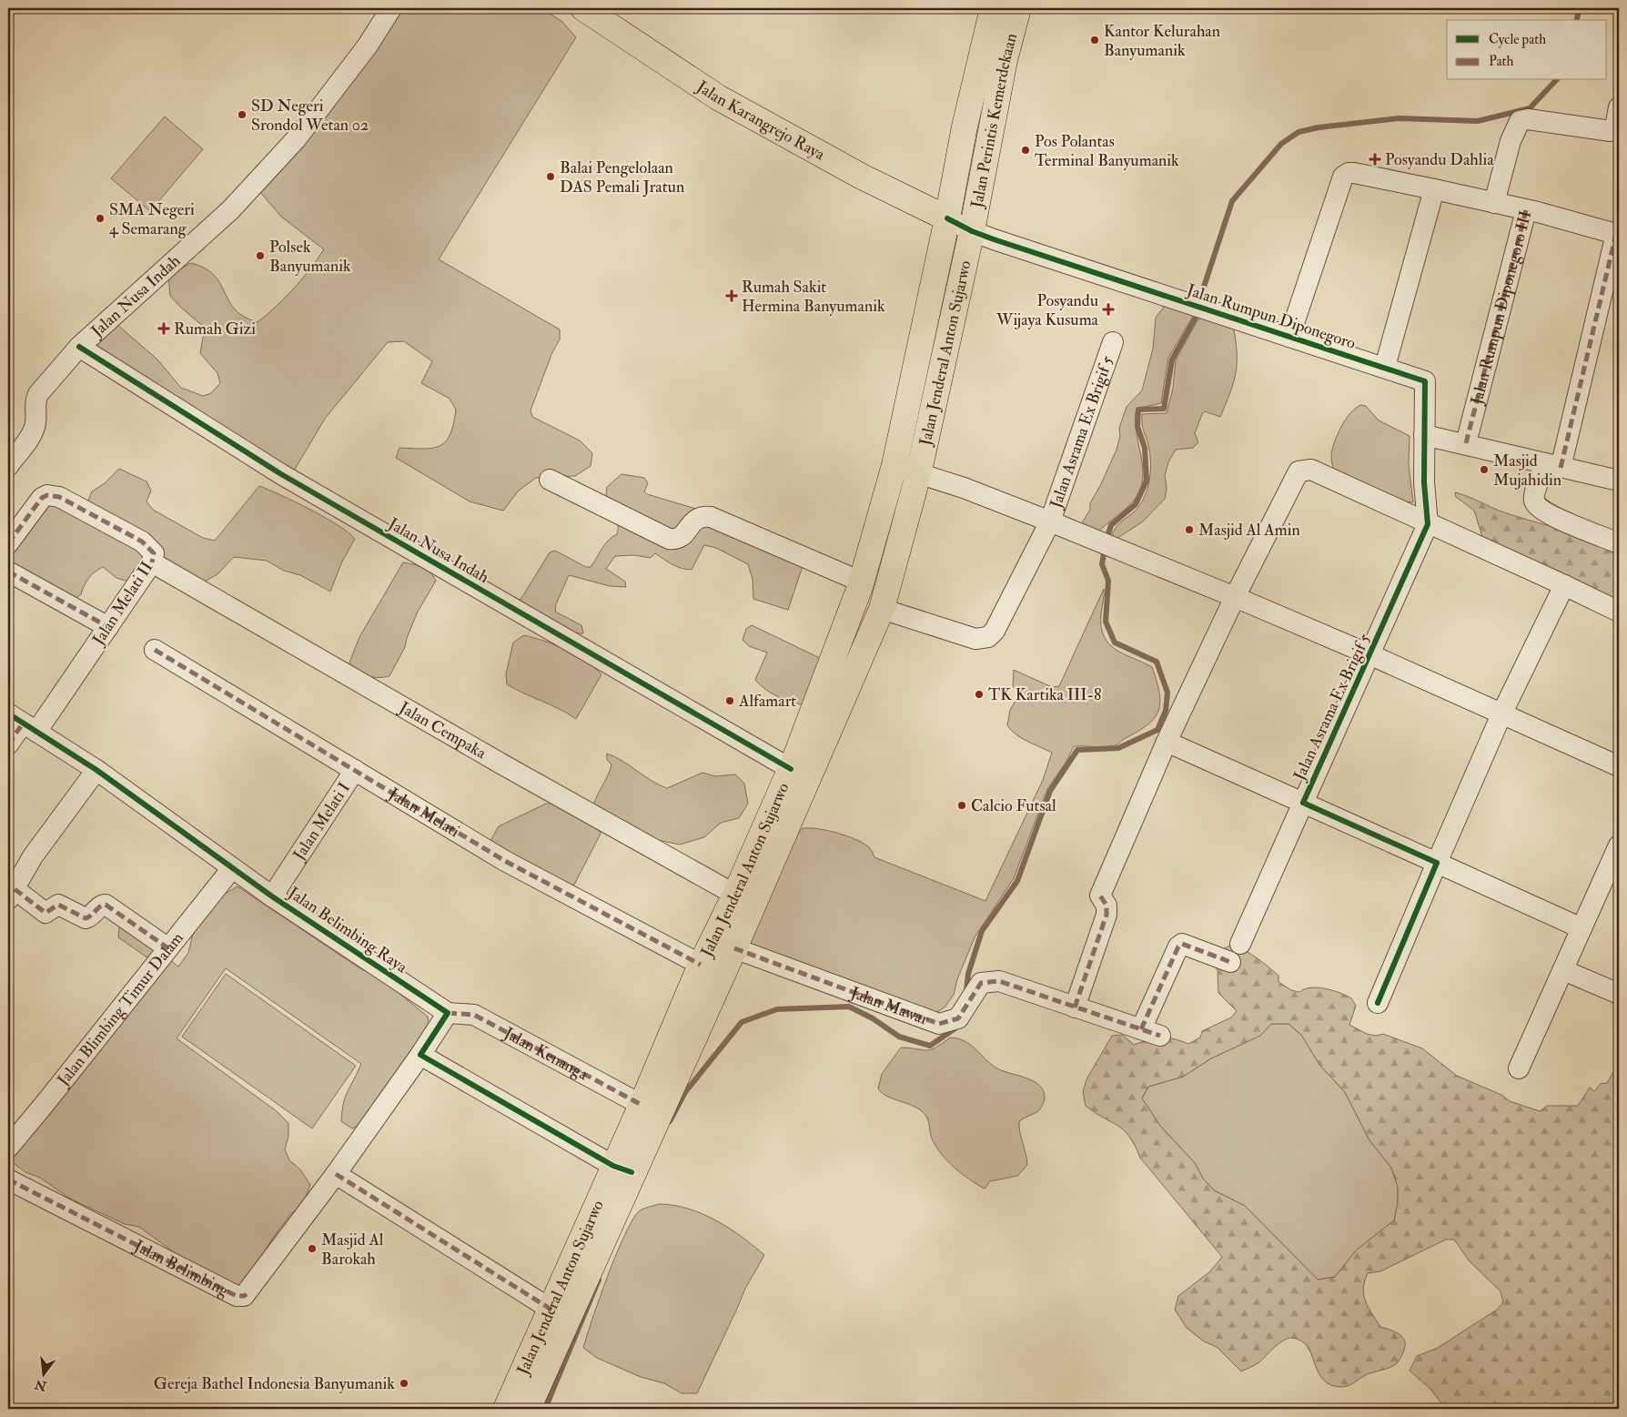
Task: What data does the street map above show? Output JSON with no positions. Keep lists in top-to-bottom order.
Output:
{
  "streets": {
    "main road": ["Jalan Perintis Kemerdekaan", "Jalan Karangrejo Raya", "Jalan Jenderal Anton Sujarwo"],
    "street": [
      "Jalan Nusa Indah",
      "Jalan Rumpun Diponegoro III",
      "Jalan Rumpun Diponegoro",
      "Jalan Asrama Ex Brigif 5",
      "Jalan Melati II",
      "Jalan Cempaka",
      "Jalan Melati",
      "Jalan Melati I",
      "Jalan Belimbing Raya",
      "Jalan Mawar",
      "Jalan Blimbing Timur Dalam",
      "Jalan Kenanga",
      "Jalan Belimbing"
    ]
  },
  "crossings": [
    ["Jalan Perintis Kemerdekaan", "Jalan Karangrejo Raya"],
    ["Jalan Perintis Kemerdekaan", "Jalan Rumpun Diponegoro"],
    ["Jalan Perintis Kemerdekaan", "Jalan Jenderal Anton Sujarwo"],
    ["Jalan Karangrejo Raya", "Jalan Rumpun Diponegoro"],
    ["Jalan Karangrejo Raya", "Jalan Jenderal Anton Sujarwo"],
    ["Jalan Nusa Indah", "Jalan Jenderal Anton Sujarwo"],
    ["Jalan Rumpun Diponegoro", "Jalan Jenderal Anton Sujarwo"],
    ["Jalan Rumpun Diponegoro", "Jalan Asrama Ex Brigif 5"],
    ["Jalan Jenderal Anton Sujarwo", "Jalan Asrama Ex Brigif 5"],
    ["Jalan Jenderal Anton Sujarwo", "Jalan Cempaka"],
    ["Jalan Jenderal Anton Sujarwo", "Jalan Melati"],
    ["Jalan Jenderal Anton Sujarwo", "Jalan Mawar"],
    ["Jalan Jenderal Anton Sujarwo", "Jalan Kenanga"],
    ["Jalan Melati II", "Jalan Cempaka"],
    ["Jalan Melati II", "Jalan Belimbing Raya"],
    ["Jalan Melati", "Jalan Melati I"],
    ["Jalan Melati I", "Jalan Belimbing Raya"],
    ["Jalan Belimbing Raya", "Jalan Blimbing Timur Dalam"],
    ["Jalan Belimbing Raya", "Jalan Kenanga"]
  ],
  "places": {
    "other": [
      "Kantor Kelurahan Banyumanik",
      "SD Negeri Srondol Wetan 02",
      "Pos Polantas Terminal Banyumanik",
      "Balai Pengelolaan DAS Pemali Jratun",
      "SMA Negeri 4 Semarang",
      "Polsek Banyumanik",
      "Masjid Mujahidin",
      "Masjid Al Amin",
      "TK Kartika III-8",
      "Alfamart",
      "Calcio Futsal",
      "Masjid Al Barokah",
      "Gereja Bathel Indonesia Banyumanik"
    ],
    "health": [
      "Posyandu Dahlia",
      "Rumah Sakit Hermina Banyumanik",
      "Posyandu Wijaya Kusuma",
      "Rumah Gizi"
    ]
  },
  "legend": ["Cycle path", "Path"],
  "north": "bottom"
}
